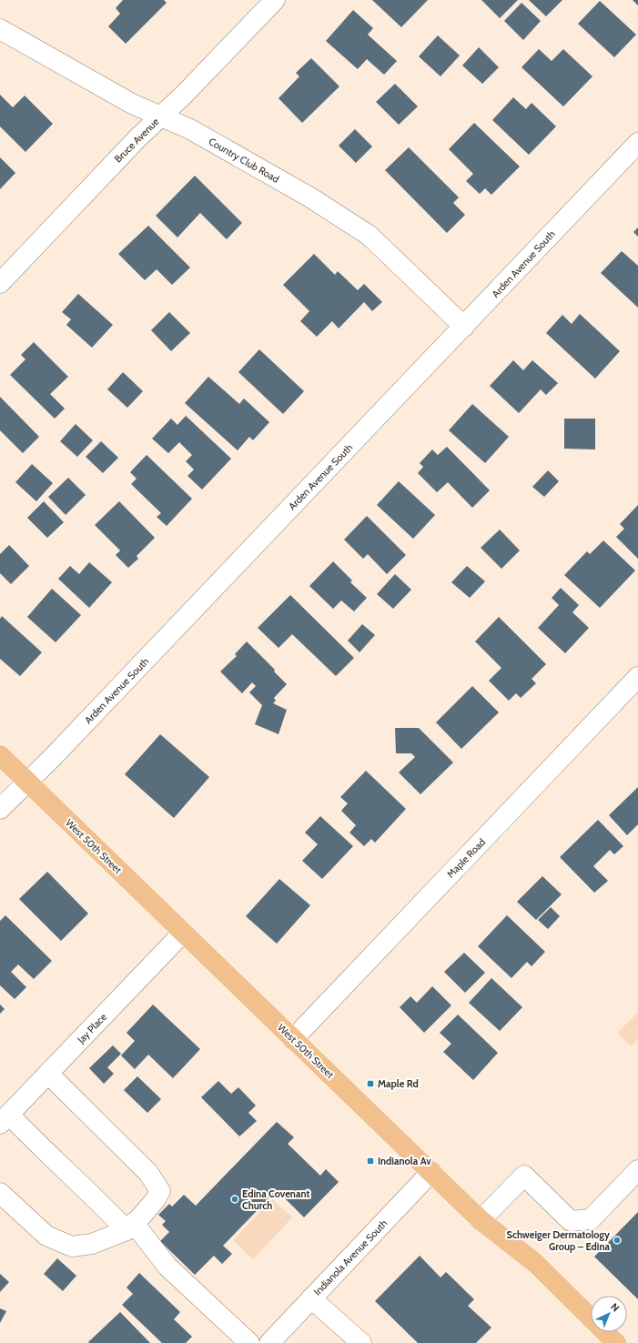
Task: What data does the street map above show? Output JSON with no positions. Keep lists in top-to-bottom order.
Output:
{
  "streets": {
    "main road": ["West 50th Street"],
    "street": [
      "Bruce Avenue",
      "Country Club Road",
      "Arden Avenue South",
      "Maple Road",
      "Jay Place",
      "Indianola Avenue South"
    ]
  },
  "crossings": [
    ["Bruce Avenue", "Country Club Road"],
    ["Country Club Road", "Arden Avenue South"],
    ["Arden Avenue South", "West 50th Street"],
    ["West 50th Street", "Maple Road"],
    ["West 50th Street", "Jay Place"],
    ["West 50th Street", "Indianola Avenue South"]
  ],
  "places": {
    "transit": ["Maple Rd", "Indianola Av"],
    "other": ["Edina Covenant Church", "Schweiger Dermatology Group – Edina"]
  },
  "north": "top right"
}
